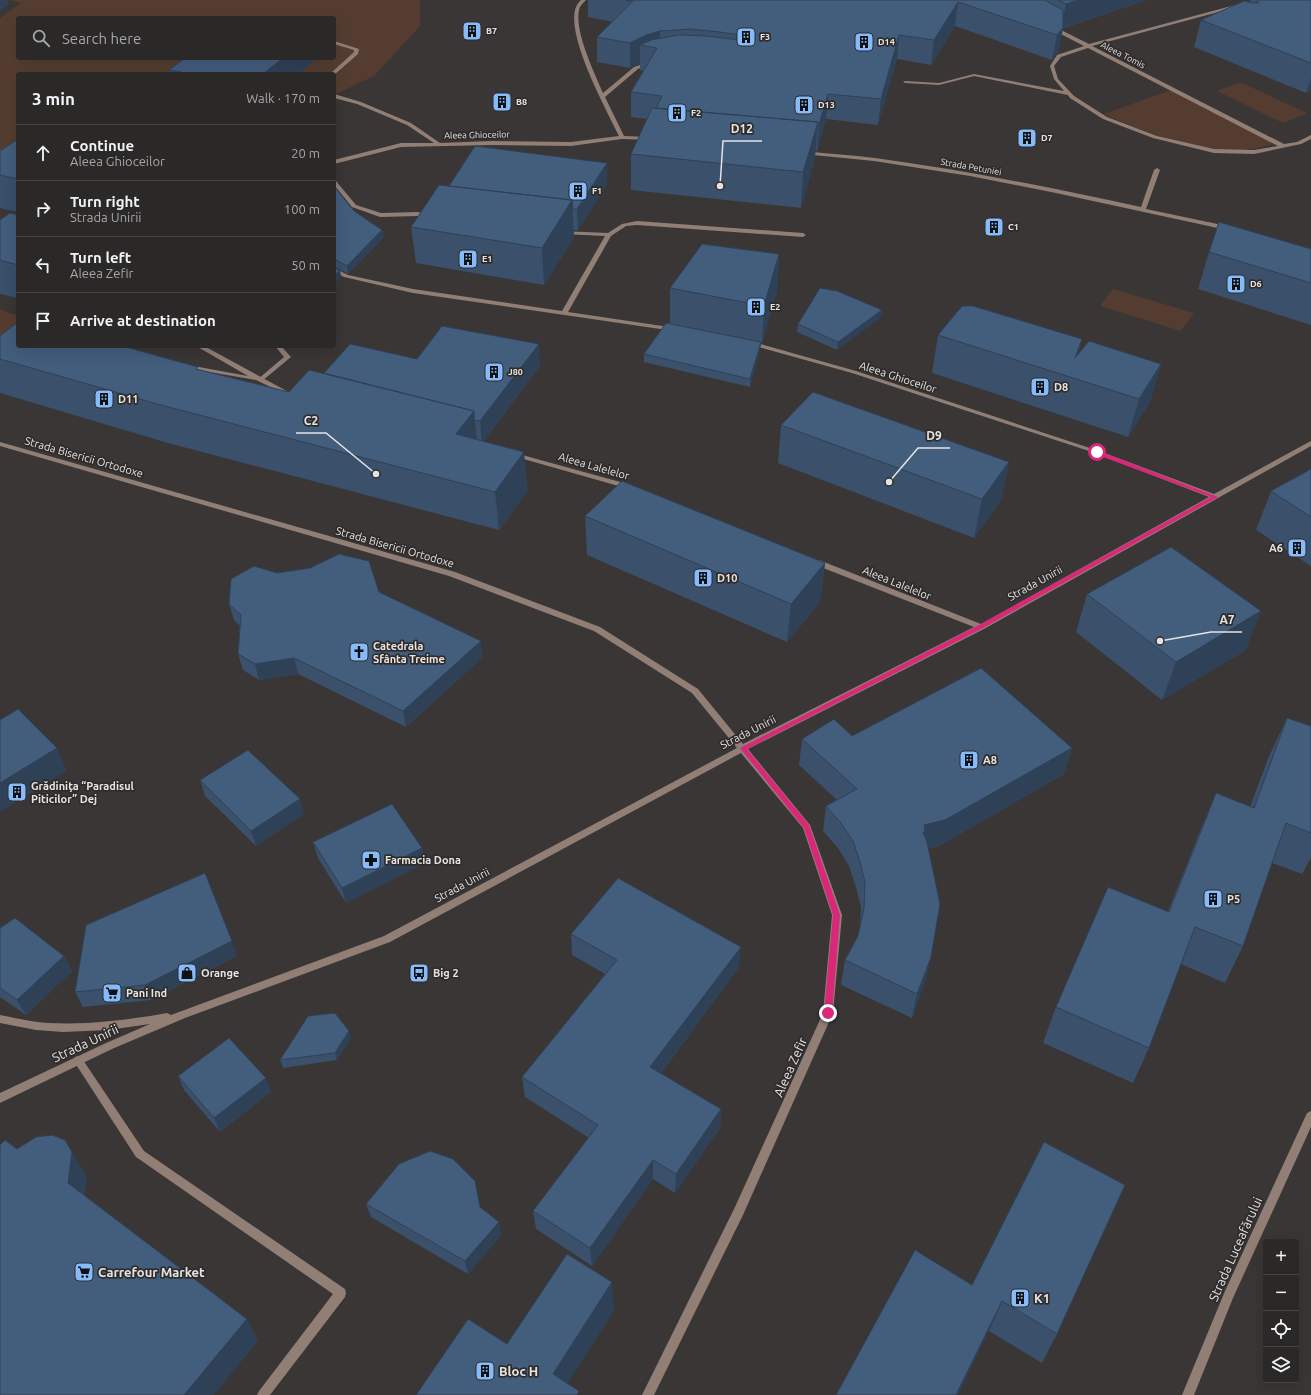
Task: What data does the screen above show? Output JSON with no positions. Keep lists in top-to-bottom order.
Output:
{
  "streets": {
    "street": [
      "Aleea Tomis",
      "Aleea Ghioceilor",
      "Strada Petuniei",
      "Strada Bisericii Ortodoxe",
      "Aleea Lalelelor",
      "Strada Unirii",
      "Aleea Zefir",
      "Strada Luceafărului"
    ]
  },
  "crossings": [
    ["Aleea Ghioceilor", "Strada Unirii"],
    ["Strada Bisericii Ortodoxe", "Strada Unirii"],
    ["Strada Bisericii Ortodoxe", "Aleea Zefir"],
    ["Aleea Lalelelor", "Strada Unirii"],
    ["Strada Unirii", "Aleea Zefir"]
  ],
  "places": {
    "building": [
      "B7",
      "F3",
      "D14",
      "B8",
      "D13",
      "F2",
      "D7",
      "F1",
      "C1",
      "E1",
      "D6",
      "E2",
      "J80",
      "D8",
      "D11",
      "A6",
      "D10",
      "A8",
      "Grădinița “Paradisul Piticilor” Dej",
      "P5",
      "K1",
      "Bloc H"
    ],
    "other": [
      "D12",
      "C2",
      "D9",
      "A7"
    ],
    "church": ["Catedrala Sfânta Treime"],
    "pharmacy": ["Farmacia Dona"],
    "shop": ["Orange"],
    "bus stop": ["Big 2"],
    "supermarket": ["Pani Ind", "Carrefour Market"]
  },
  "page": {
    "search": "Search here",
    "heading": ["3 min", "Walk · 170 m"],
    "list": [
      ["Continue", "Aleea Ghioceilor", "20 m"],
      ["Turn right", "Strada Unirii", "100 m"],
      ["Turn left", "Aleea Zefir", "50 m"],
      "Arrive at destination"
    ],
    "map_buttons": ["+", "−"]
  }
}
